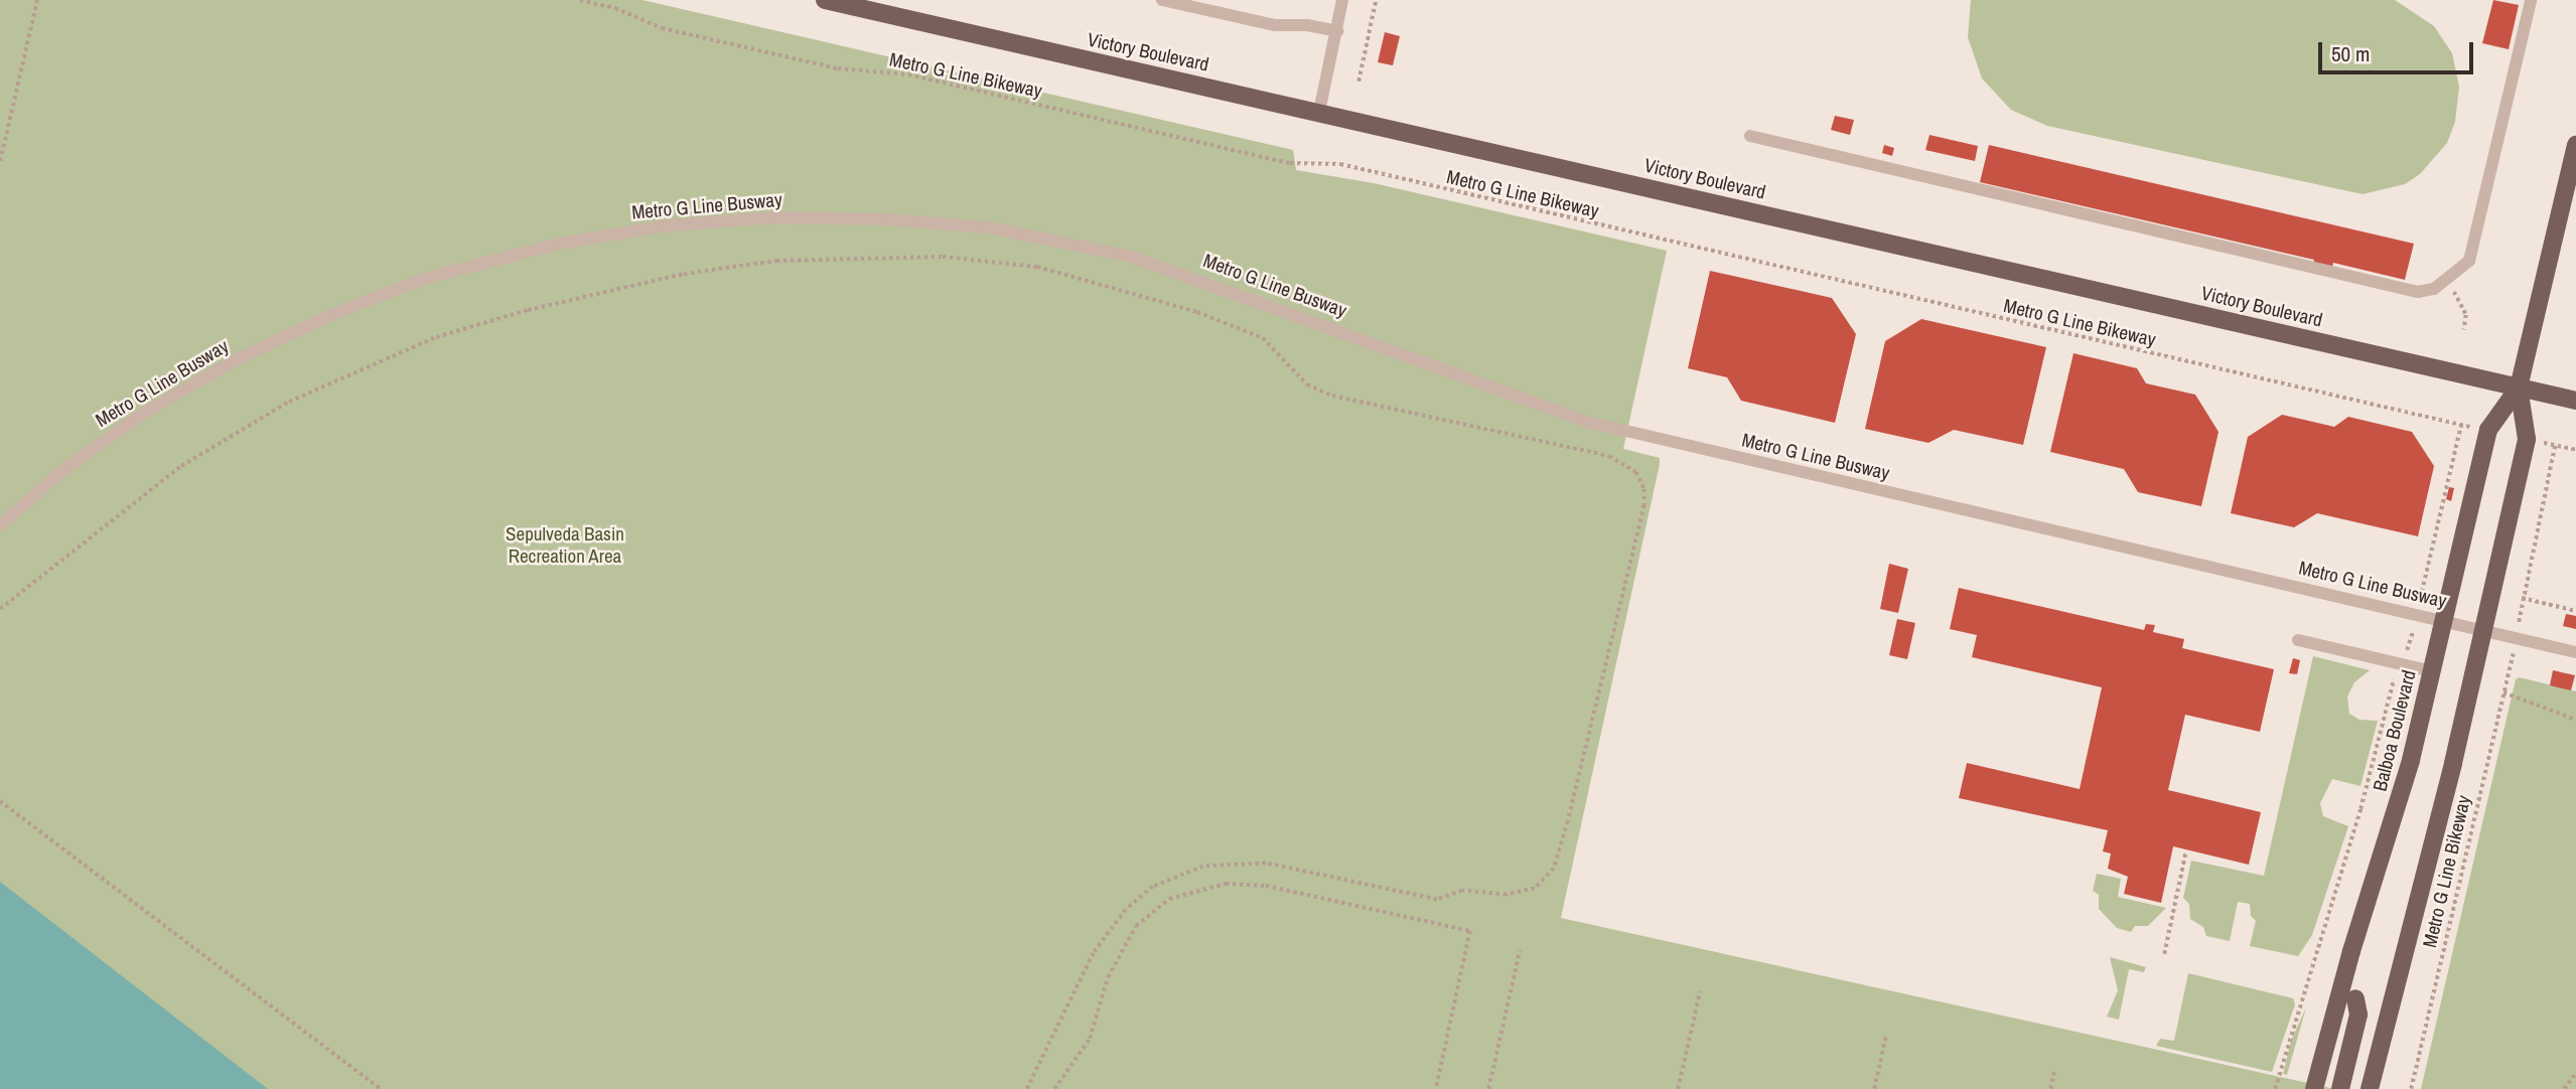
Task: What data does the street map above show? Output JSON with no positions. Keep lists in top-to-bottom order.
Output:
{
  "streets": {
    "main road": ["Victory Boulevard", "Balboa Boulevard"],
    "lane": ["Metro G Line Busway"],
    "path": ["Metro G Line Bikeway"]
  },
  "crossings": [
    ["Victory Boulevard", "Balboa Boulevard"],
    ["Metro G Line Busway", "Balboa Boulevard"]
  ],
  "parks": ["Sepulveda Basin Recreation Area"],
  "scale_bar": "50 m"
}
